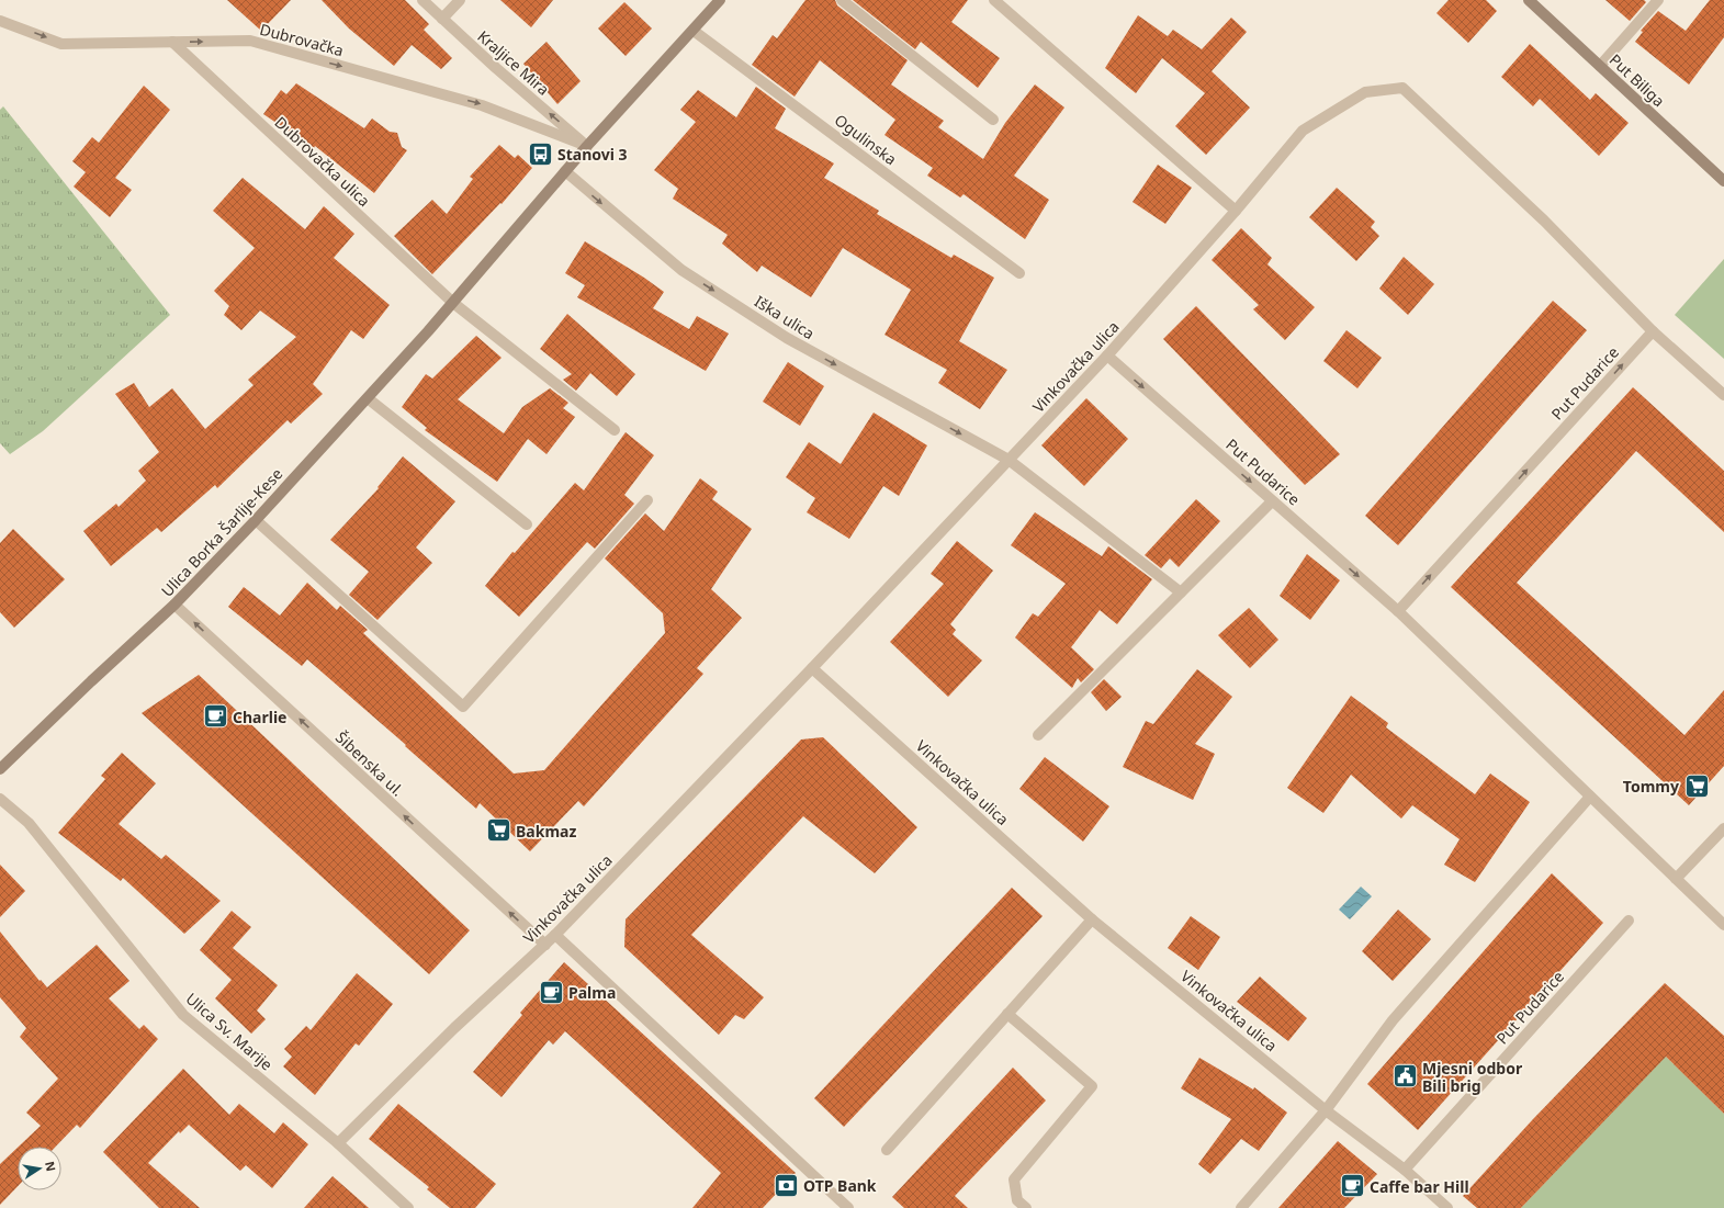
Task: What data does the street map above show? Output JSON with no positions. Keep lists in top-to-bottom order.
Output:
{
  "streets": {
    "street": [
      "Dubrovačka",
      "Kraljice Mira",
      "Put Biliga",
      "Ogulinska",
      "Dubrovačka ulica",
      "Iška ulica",
      "Vinkovačka ulica",
      "Put Pudarice",
      "Ulica Borka Šarlije-Kese",
      "Šibenska ul.",
      "Ulica Sv. Marije"
    ]
  },
  "crossings": [
    ["Dubrovačka", "Kraljice Mira"],
    ["Dubrovačka", "Dubrovačka ulica"],
    ["Dubrovačka", "Ulica Borka Šarlije-Kese"],
    ["Kraljice Mira", "Ulica Borka Šarlije-Kese"],
    ["Ogulinska", "Ulica Borka Šarlije-Kese"],
    ["Dubrovačka ulica", "Ulica Borka Šarlije-Kese"],
    ["Iška ulica", "Vinkovačka ulica"],
    ["Iška ulica", "Ulica Borka Šarlije-Kese"],
    ["Vinkovačka ulica", "Put Pudarice"],
    ["Vinkovačka ulica", "Šibenska ul."],
    ["Vinkovačka ulica", "Ulica Sv. Marije"],
    ["Ulica Borka Šarlije-Kese", "Šibenska ul."]
  ],
  "one_way": [
    "Dubrovačka",
    "Kraljice Mira",
    "Iška ulica",
    "Šibenska ul."
  ],
  "places": {
    "bus stop": ["Stanovi 3"],
    "cafe": ["Charlie", "Palma", "Caffe bar Hill"],
    "supermarket": ["Tommy", "Bakmaz"],
    "public building": ["Mjesni odbor Bili brig"],
    "bank": ["OTP Bank"]
  },
  "north": "right"
}
